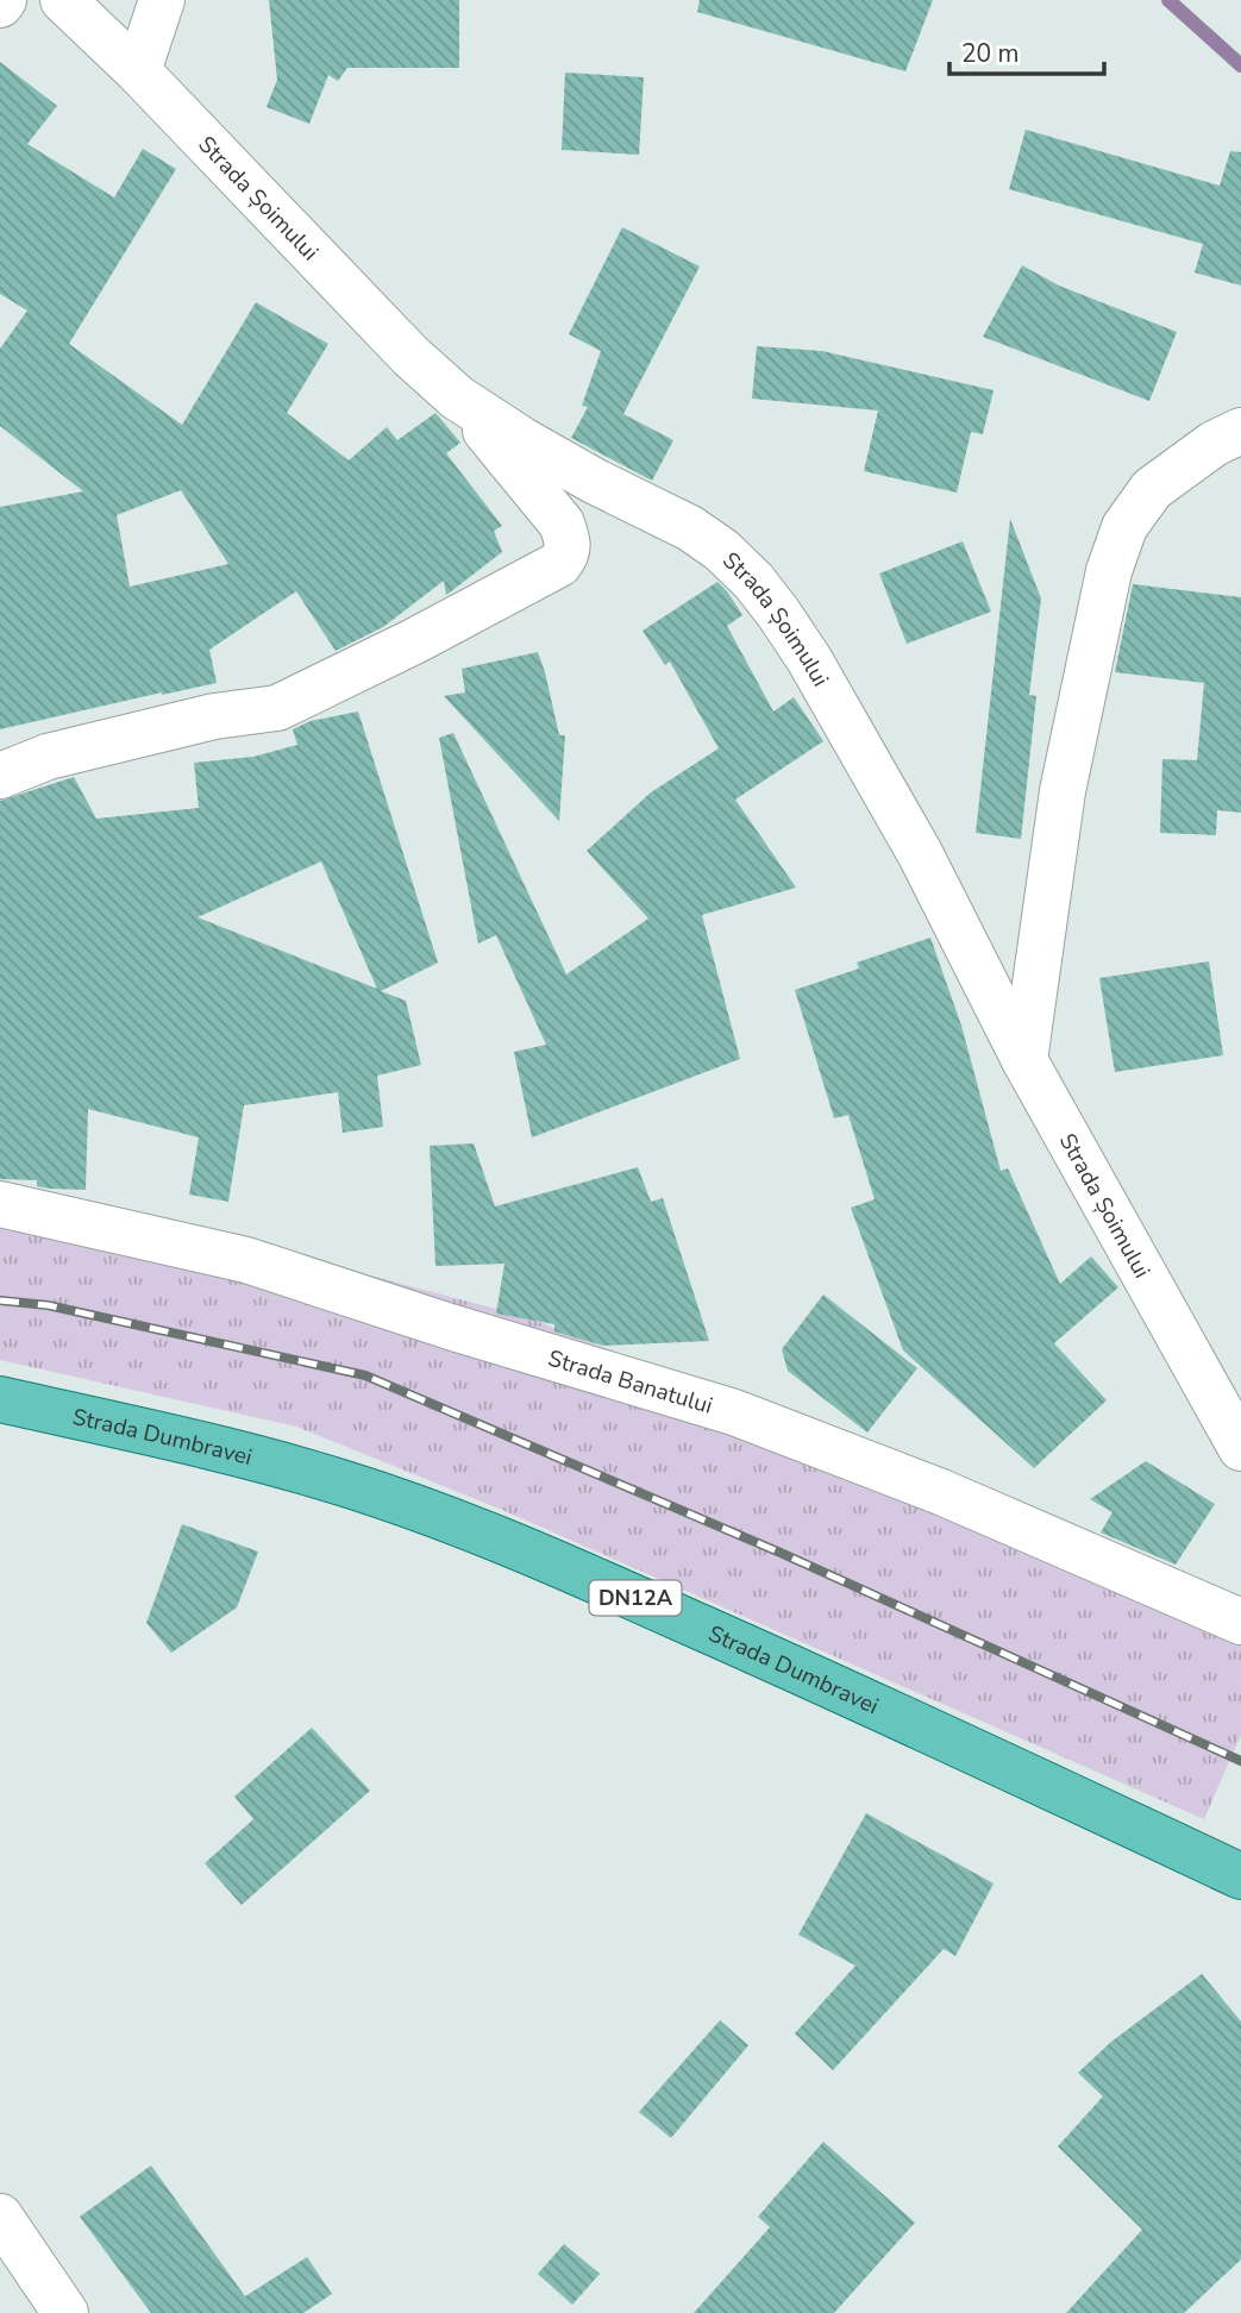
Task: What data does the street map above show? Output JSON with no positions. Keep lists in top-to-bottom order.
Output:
{
  "streets": {
    "main road": ["Strada Dumbravei", "DN12A"],
    "street": ["Strada Șoimului", "Strada Banatului"]
  },
  "scale_bar": "20 m"
}
